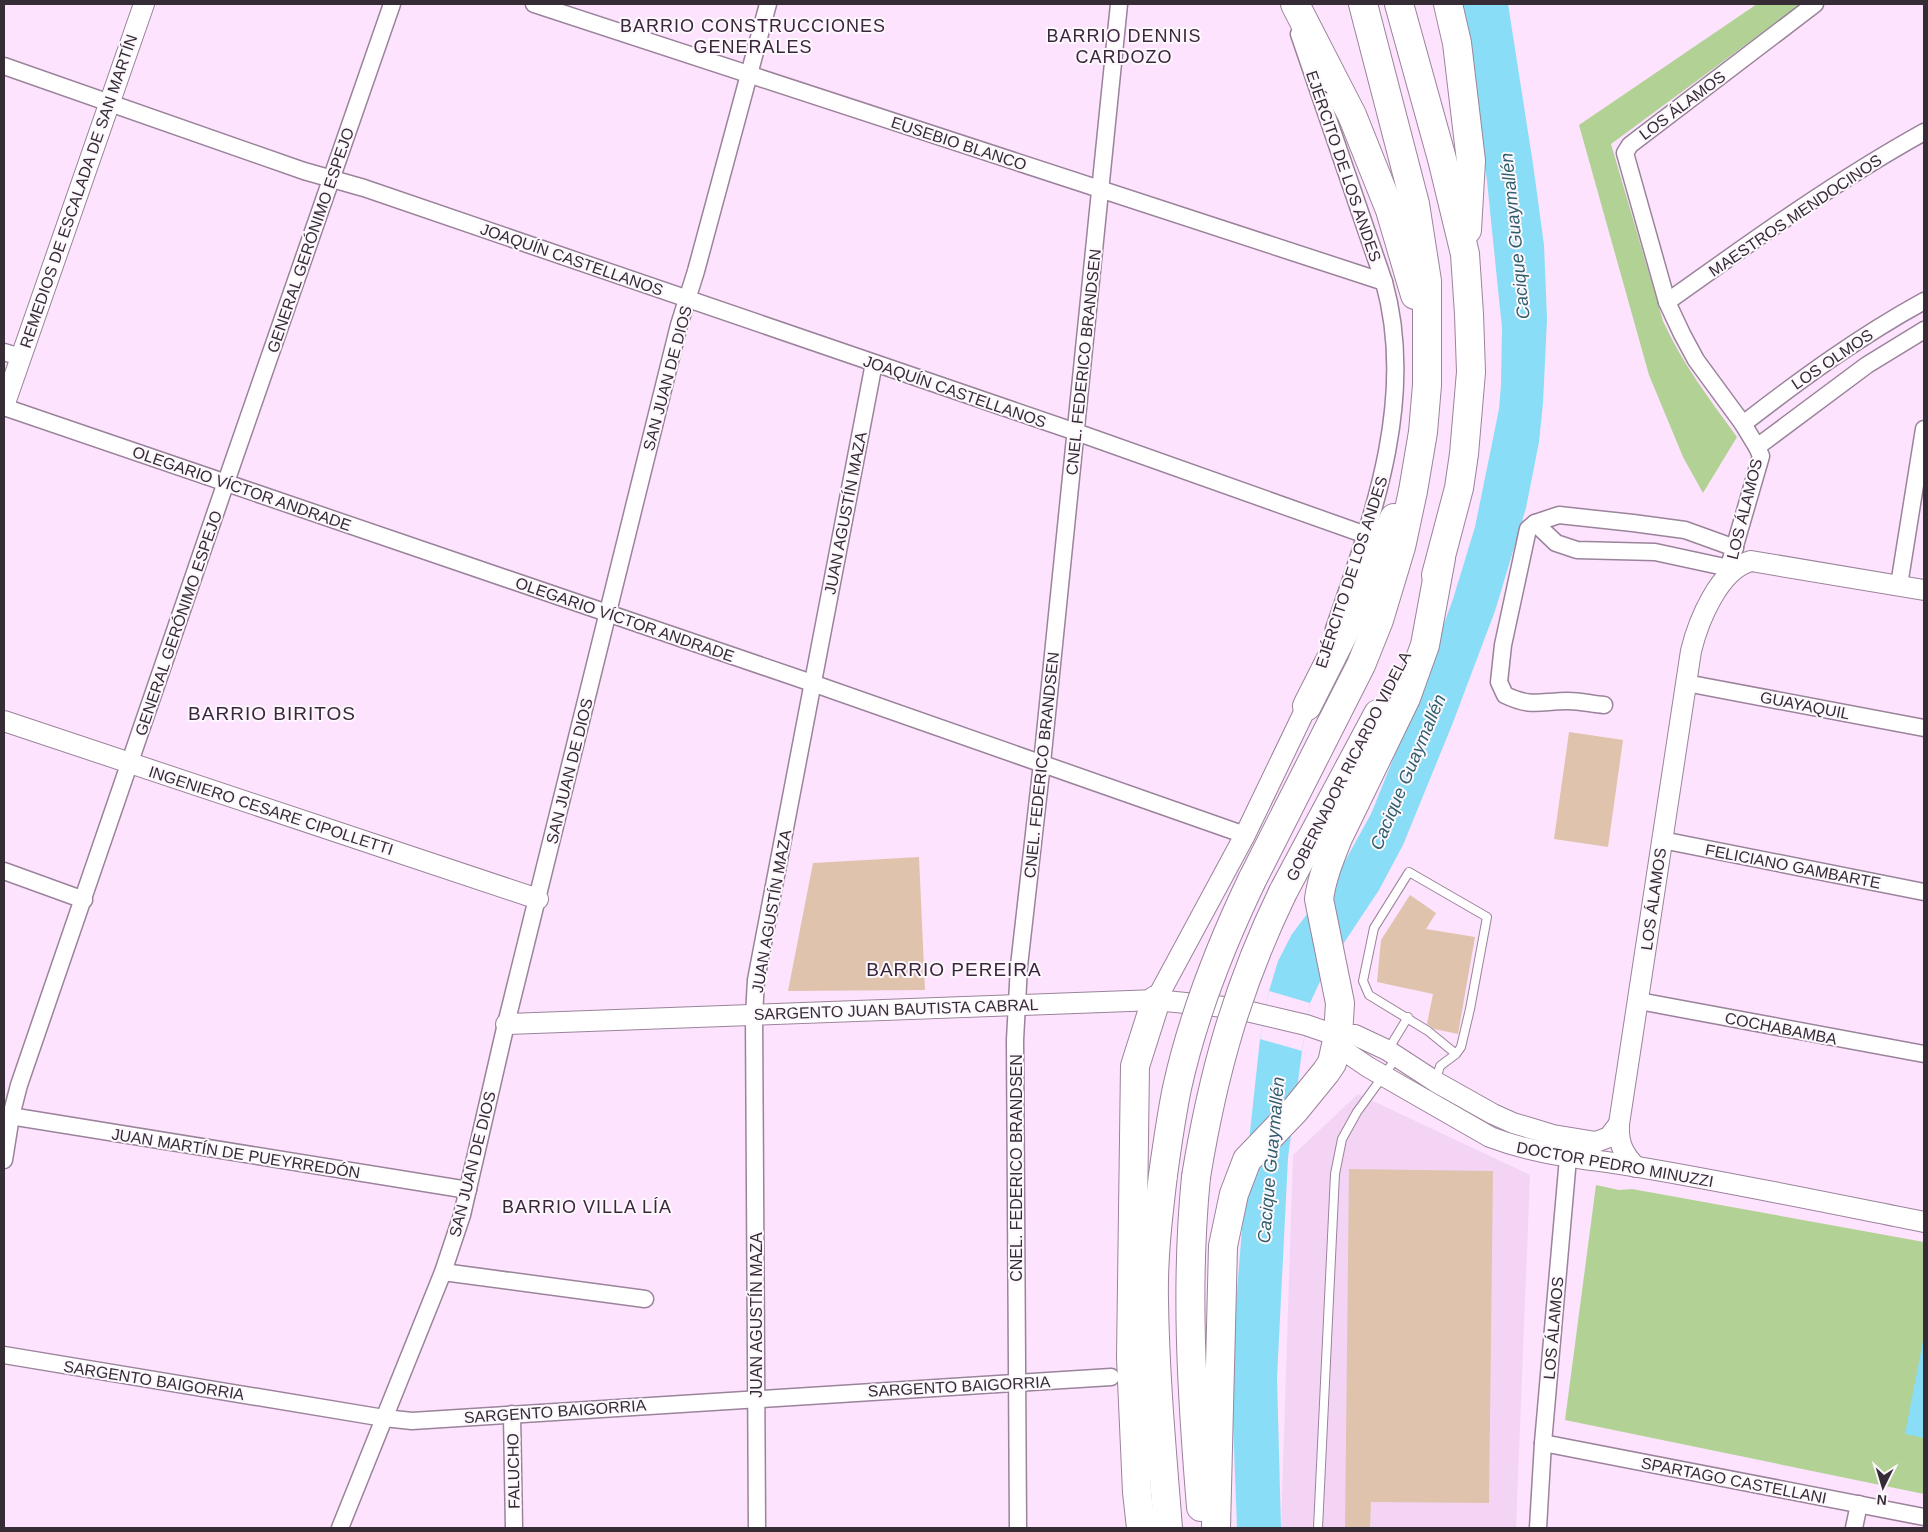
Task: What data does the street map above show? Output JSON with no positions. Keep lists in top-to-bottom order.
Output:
{
  "streets": {
    "highway": ["GOBERNADOR RICARDO VIDELA"],
    "street": [
      "LOS ÁLAMOS",
      "EUSEBIO BLANCO",
      "EJÉRCITO DE LOS ANDES",
      "REMEDIOS DE ESCALADA DE SAN MARTÍN",
      "MAESTROS MENDOCINOS",
      "GENERAL GERÓNIMO ESPEJO",
      "JOAQUÍN CASTELLANOS",
      "LOS OLMOS",
      "CNEL. FEDERICO BRANDSEN",
      "SAN JUAN DE DIOS",
      "OLEGARIO VÍCTOR ANDRADE",
      "JUAN AGUSTÍN MAZA",
      "GUAYAQUIL",
      "INGENIERO CESARE CIPOLLETTI",
      "FELICIANO GAMBARTE",
      "SARGENTO JUAN BAUTISTA CABRAL",
      "COCHABAMBA",
      "JUAN MARTÍN DE PUEYRREDÓN",
      "DOCTOR PEDRO MINUZZI",
      "SARGENTO BAIGORRIA",
      "FALUCHO",
      "SPARTAGO CASTELLANI"
    ]
  },
  "crossings": [
    ["LOS ÁLAMOS", "MAESTROS MENDOCINOS"],
    ["LOS ÁLAMOS", "LOS OLMOS"],
    ["LOS ÁLAMOS", "GUAYAQUIL"],
    ["LOS ÁLAMOS", "FELICIANO GAMBARTE"],
    ["LOS ÁLAMOS", "COCHABAMBA"],
    ["LOS ÁLAMOS", "DOCTOR PEDRO MINUZZI"],
    ["LOS ÁLAMOS", "SPARTAGO CASTELLANI"],
    ["EUSEBIO BLANCO", "EJÉRCITO DE LOS ANDES"],
    ["EUSEBIO BLANCO", "CNEL. FEDERICO BRANDSEN"],
    ["EUSEBIO BLANCO", "SAN JUAN DE DIOS"],
    ["EJÉRCITO DE LOS ANDES", "JOAQUÍN CASTELLANOS"],
    ["EJÉRCITO DE LOS ANDES", "OLEGARIO VÍCTOR ANDRADE"],
    ["EJÉRCITO DE LOS ANDES", "SARGENTO JUAN BAUTISTA CABRAL"],
    ["REMEDIOS DE ESCALADA DE SAN MARTÍN", "JOAQUÍN CASTELLANOS"],
    ["REMEDIOS DE ESCALADA DE SAN MARTÍN", "OLEGARIO VÍCTOR ANDRADE"],
    ["GENERAL GERÓNIMO ESPEJO", "JOAQUÍN CASTELLANOS"],
    ["GENERAL GERÓNIMO ESPEJO", "OLEGARIO VÍCTOR ANDRADE"],
    ["GENERAL GERÓNIMO ESPEJO", "INGENIERO CESARE CIPOLLETTI"],
    ["GENERAL GERÓNIMO ESPEJO", "JUAN MARTÍN DE PUEYRREDÓN"],
    ["JOAQUÍN CASTELLANOS", "CNEL. FEDERICO BRANDSEN"],
    ["JOAQUÍN CASTELLANOS", "SAN JUAN DE DIOS"],
    ["JOAQUÍN CASTELLANOS", "JUAN AGUSTÍN MAZA"],
    ["CNEL. FEDERICO BRANDSEN", "OLEGARIO VÍCTOR ANDRADE"],
    ["CNEL. FEDERICO BRANDSEN", "SARGENTO JUAN BAUTISTA CABRAL"],
    ["CNEL. FEDERICO BRANDSEN", "SARGENTO BAIGORRIA"],
    ["SAN JUAN DE DIOS", "OLEGARIO VÍCTOR ANDRADE"],
    ["SAN JUAN DE DIOS", "INGENIERO CESARE CIPOLLETTI"],
    ["SAN JUAN DE DIOS", "SARGENTO JUAN BAUTISTA CABRAL"],
    ["SAN JUAN DE DIOS", "JUAN MARTÍN DE PUEYRREDÓN"],
    ["SAN JUAN DE DIOS", "SARGENTO BAIGORRIA"],
    ["OLEGARIO VÍCTOR ANDRADE", "JUAN AGUSTÍN MAZA"],
    ["JUAN AGUSTÍN MAZA", "SARGENTO JUAN BAUTISTA CABRAL"],
    ["JUAN AGUSTÍN MAZA", "SARGENTO BAIGORRIA"],
    ["SARGENTO JUAN BAUTISTA CABRAL", "DOCTOR PEDRO MINUZZI"],
    ["SARGENTO BAIGORRIA", "FALUCHO"]
  ],
  "districts": [
    "BARRIO CONSTRUCCIONES GENERALES",
    "BARRIO DENNIS CARDOZO",
    "BARRIO BIRITOS",
    "BARRIO PEREIRA",
    "BARRIO VILLA LÍA"
  ],
  "water": ["Cacique Guaymallén"],
  "north": "bottom"
}
